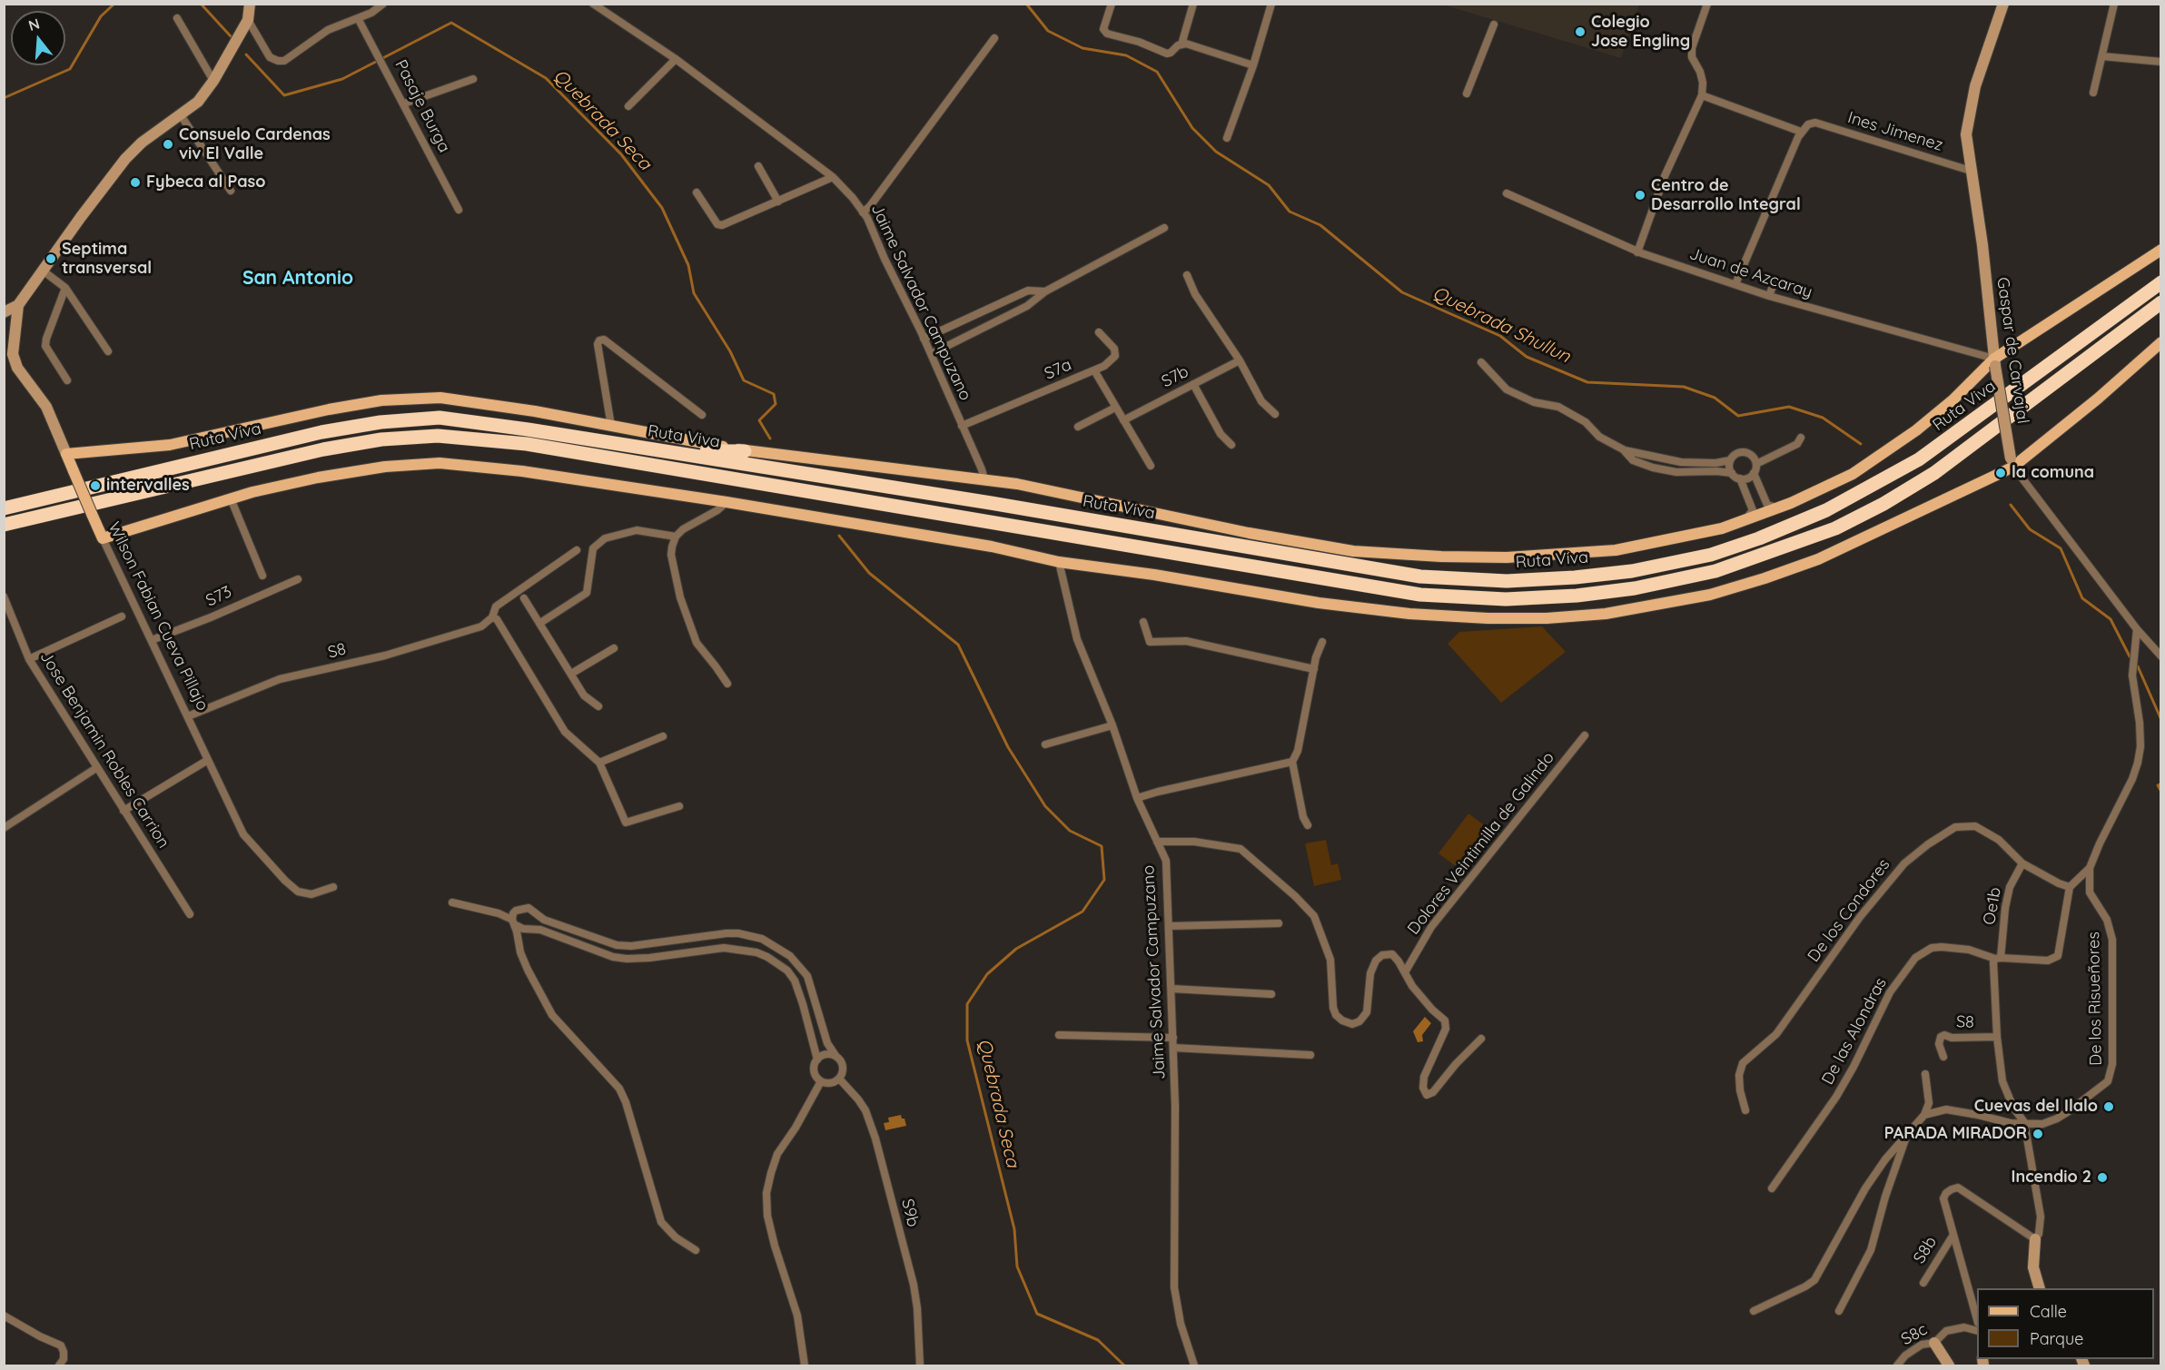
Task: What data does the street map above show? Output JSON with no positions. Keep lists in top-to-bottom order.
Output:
{
  "streets": {
    "highway": ["Ruta Viva"],
    "main road": ["Gaspar de Carvajal", "Wilson Fabian Cueva Pillajo"],
    "street": [
      "Pasaje Burga",
      "Ines Jimenez",
      "Juan de Azcaray",
      "Jaime Salvador Campuzano",
      "S7a",
      "S7b",
      "S73",
      "S8",
      "Jose Benjamin Robles Carrion",
      "Dolores Veintimilla de Galindo",
      "Oe1b",
      "De los Condores",
      "De los Risueñores",
      "De las Alondras",
      "S9b",
      "S8b",
      "S8c"
    ]
  },
  "crossings": [
    ["Ines Jimenez", "Gaspar de Carvajal"],
    ["Juan de Azcaray", "Gaspar de Carvajal"],
    ["Juan de Azcaray", "Ruta Viva"],
    ["Jaime Salvador Campuzano", "S7a"],
    ["Jaime Salvador Campuzano", "Ruta Viva"],
    ["Gaspar de Carvajal", "Ruta Viva"],
    ["Gaspar de Carvajal", "De los Risueñores"],
    ["S7a", "S7b"],
    ["Ruta Viva", "Wilson Fabian Cueva Pillajo"],
    ["S73", "Wilson Fabian Cueva Pillajo"],
    ["Wilson Fabian Cueva Pillajo", "S8"],
    ["S8", "Oe1b"],
    ["Oe1b", "De los Condores"],
    ["Oe1b", "De los Risueñores"],
    ["Oe1b", "De las Alondras"],
    ["De los Condores", "De las Alondras"]
  ],
  "districts": ["San Antonio"],
  "water": ["Quebrada Seca", "Quebrada Shullun"],
  "places": [
    "Colegio Jose Engling",
    "Consuelo Cardenas viv El Valle",
    "Fybeca al Paso",
    "Centro de Desarrollo Integral",
    "Septima transversal",
    "la comuna",
    "intervalles",
    "Cuevas del Ilalo",
    "PARADA MIRADOR",
    "Incendio 2"
  ],
  "legend": ["Calle", "Parque"],
  "north": "top"
}
